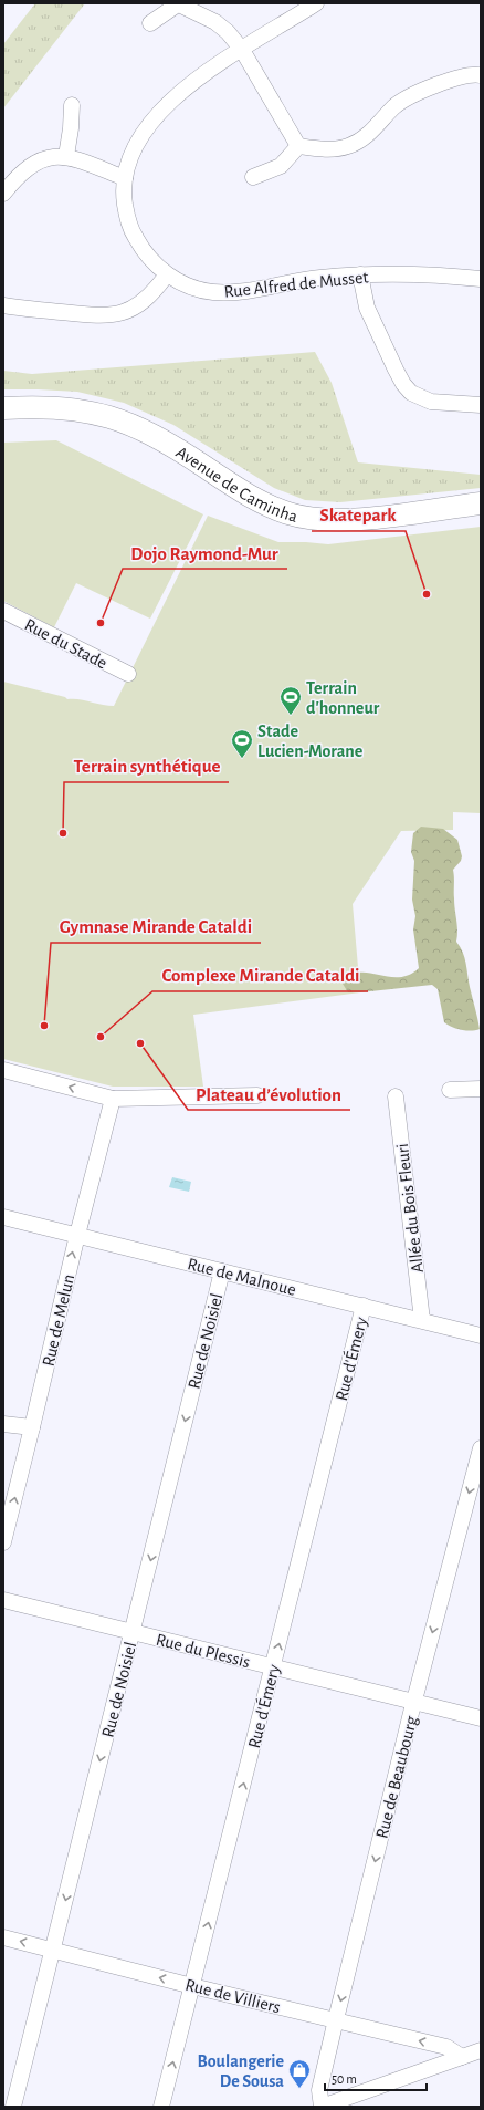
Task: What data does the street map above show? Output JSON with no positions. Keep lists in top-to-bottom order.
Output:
{
  "streets": {
    "street": [
      "Rue Alfred de Musset",
      "Avenue de Caminha",
      "Rue du Stade",
      "Allée du Bois Fleuri",
      "Rue de Malnoue",
      "Rue de Melun",
      "Rue de Noisiel",
      "Rue d'Émery",
      "Rue du Plessis",
      "Rue de Beaubourg",
      "Rue de Villiers"
    ]
  },
  "crossings": [
    ["Allée du Bois Fleuri", "Rue de Malnoue"],
    ["Rue de Malnoue", "Rue de Melun"],
    ["Rue de Malnoue", "Rue de Noisiel"],
    ["Rue de Malnoue", "Rue d'Émery"],
    ["Rue de Noisiel", "Rue du Plessis"],
    ["Rue de Noisiel", "Rue de Villiers"],
    ["Rue d'Émery", "Rue du Plessis"],
    ["Rue d'Émery", "Rue de Villiers"],
    ["Rue du Plessis", "Rue de Beaubourg"],
    ["Rue de Beaubourg", "Rue de Villiers"]
  ],
  "one_way": [
    "Rue de Melun",
    "Rue de Noisiel",
    "Rue d'Émery",
    "Rue de Beaubourg",
    "Rue de Villiers"
  ],
  "places": {
    "other": [
      "Skatepark",
      "Dojo Raymond-Mur",
      "Terrain synthétique",
      "Gymnase Mirande Cataldi",
      "Complexe Mirande Cataldi",
      "Plateau d’évolution"
    ],
    "sports": ["Terrain d'honneur", "Stade Lucien-Morane"],
    "shop": ["Boulangerie De Sousa"]
  },
  "scale_bar": "50 m"
}
